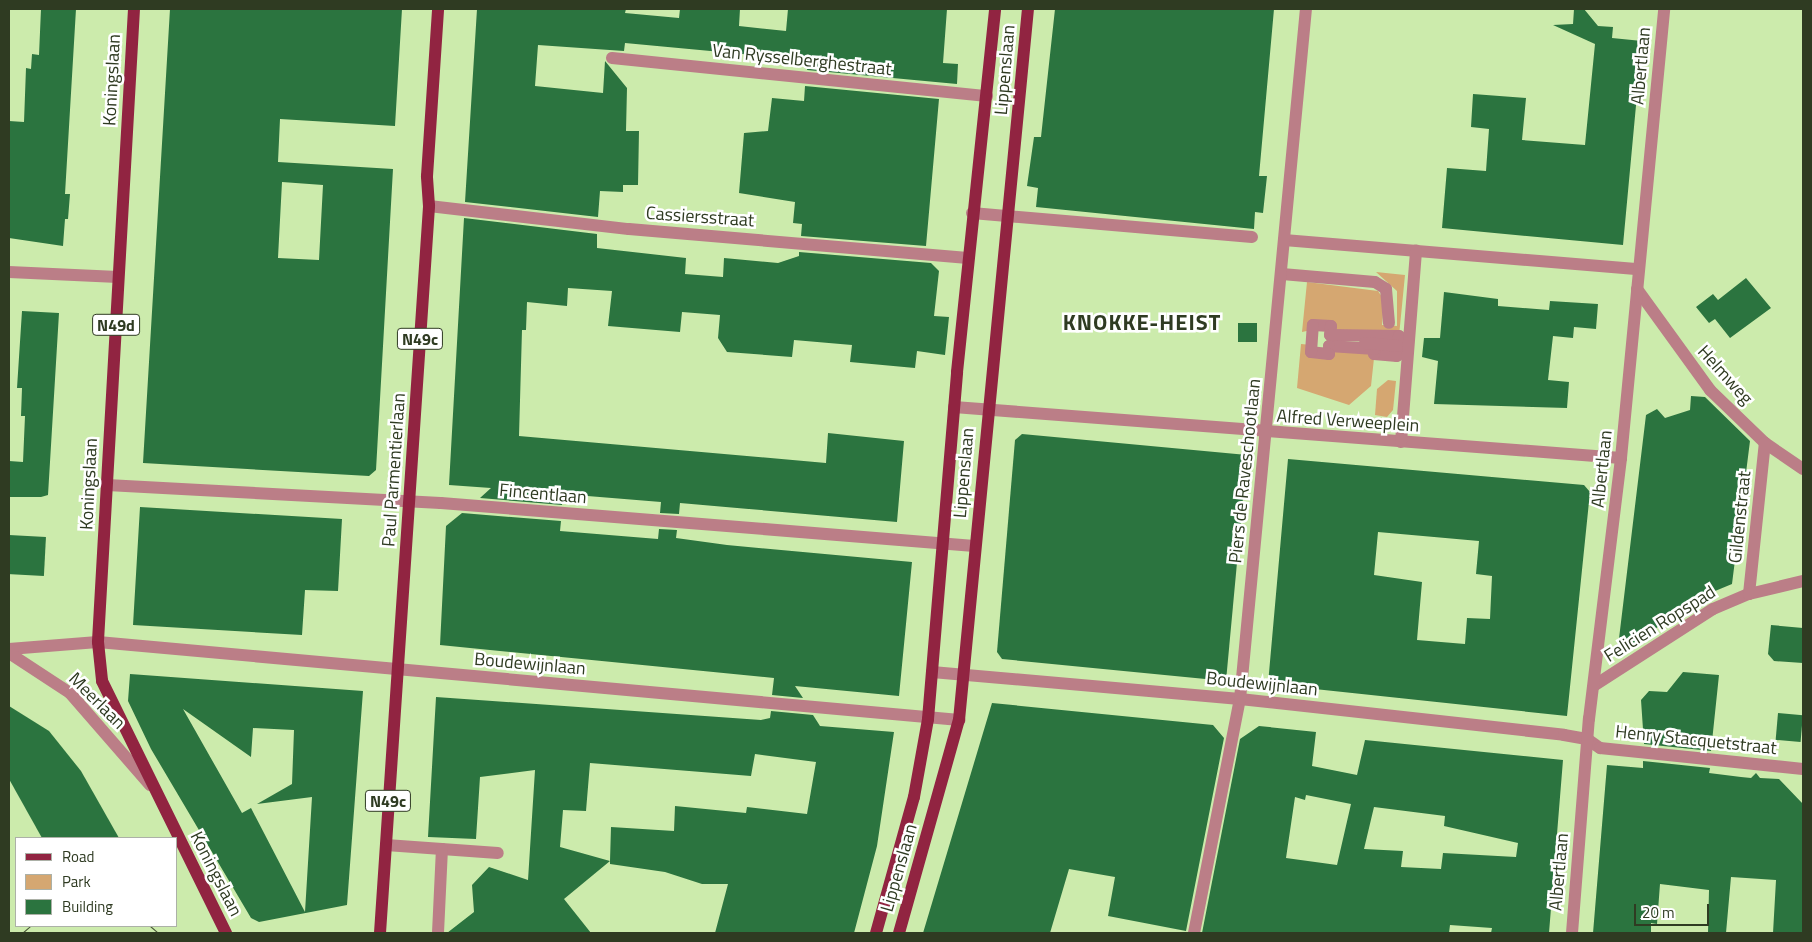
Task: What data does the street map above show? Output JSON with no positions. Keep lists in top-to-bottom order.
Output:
{
  "streets": {
    "main road": [
      "Lippenslaan",
      "Koningslaan",
      "N49d",
      "N49c",
      "Paul Parmentierlaan"
    ],
    "street": [
      "Van Rysselberghestraat",
      "Albertlaan",
      "Cassiersstraat",
      "Helmweg",
      "Alfred Verweeplein",
      "Piers de Raveschootlaan",
      "Fincentlaan",
      "Gildenstraat",
      "Felicien Ropspad",
      "Boudewijnlaan",
      "Meerlaan",
      "Henry Stacquetstraat"
    ]
  },
  "crossings": [
    ["Van Rysselberghestraat", "Lippenslaan"],
    ["Albertlaan", "Helmweg"],
    ["Albertlaan", "Alfred Verweeplein"],
    ["Albertlaan", "Felicien Ropspad"],
    ["Albertlaan", "Boudewijnlaan"],
    ["Albertlaan", "Henry Stacquetstraat"],
    ["Lippenslaan", "Cassiersstraat"],
    ["Lippenslaan", "Alfred Verweeplein"],
    ["Lippenslaan", "Fincentlaan"],
    ["Lippenslaan", "Boudewijnlaan"],
    ["Koningslaan", "Fincentlaan"],
    ["Koningslaan", "Boudewijnlaan"],
    ["Koningslaan", "Meerlaan"],
    ["Cassiersstraat", "Paul Parmentierlaan"],
    ["Helmweg", "Gildenstraat"],
    ["Alfred Verweeplein", "Piers de Raveschootlaan"],
    ["Paul Parmentierlaan", "Fincentlaan"],
    ["Paul Parmentierlaan", "Boudewijnlaan"],
    ["Piers de Raveschootlaan", "Boudewijnlaan"],
    ["Gildenstraat", "Felicien Ropspad"],
    ["Boudewijnlaan", "Meerlaan"],
    ["Boudewijnlaan", "Henry Stacquetstraat"]
  ],
  "districts": ["KNOKKE-HEIST"],
  "legend": ["Road", "Park", "Building"],
  "scale_bar": "20 m"
}
